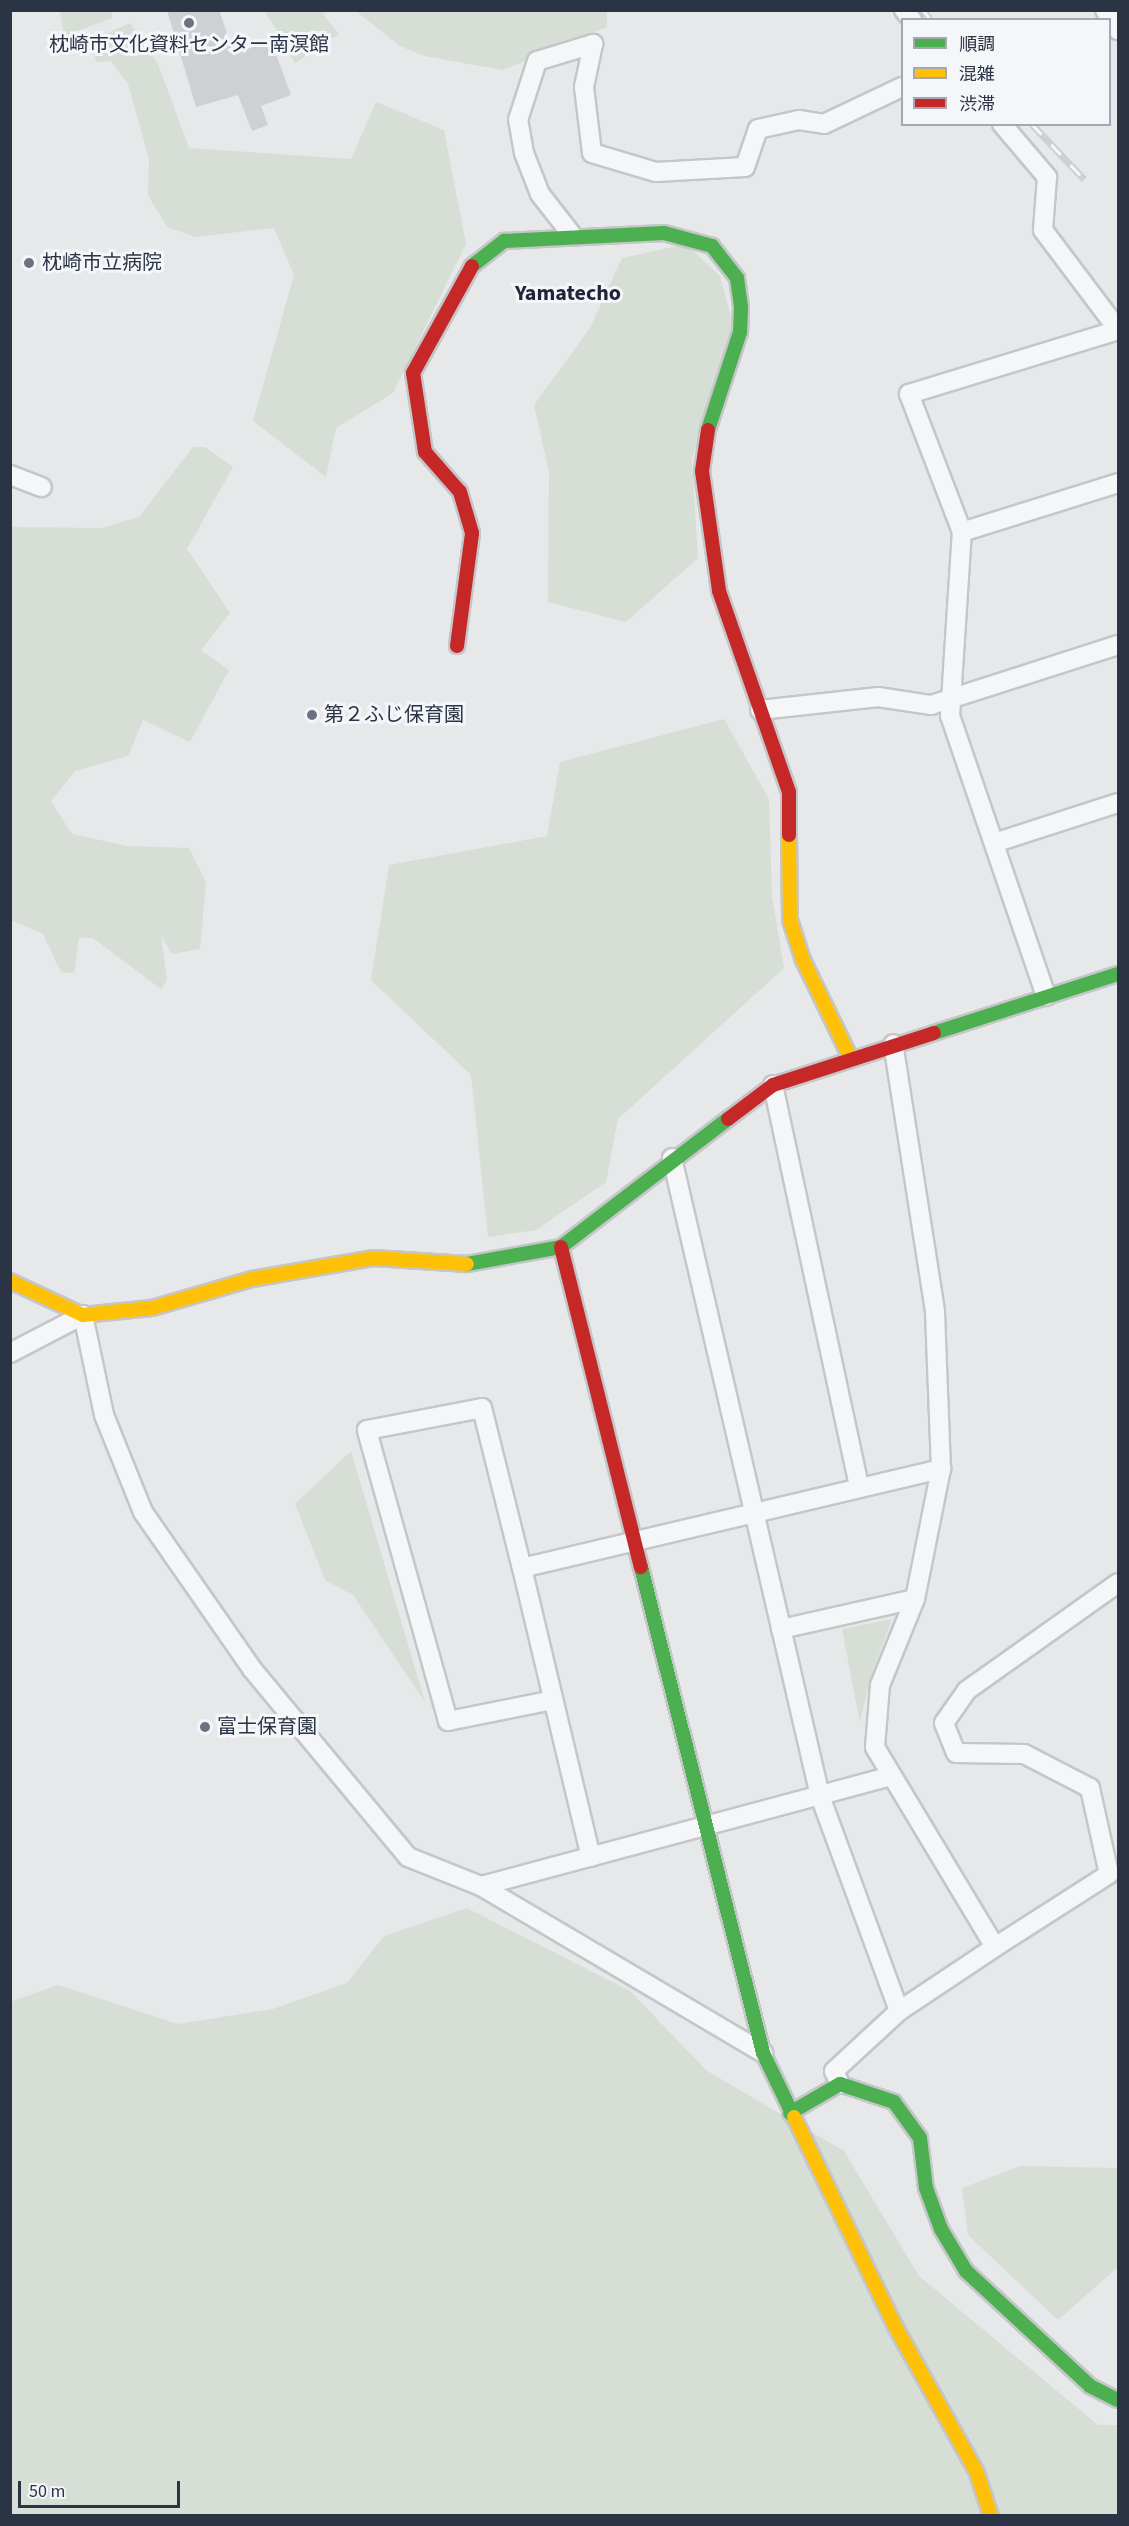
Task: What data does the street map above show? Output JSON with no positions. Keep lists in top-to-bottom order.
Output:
{
  "districts": ["Yamatecho"],
  "places": [
    "枕崎市文化資料センター南溟館",
    "枕崎市立病院",
    "第２ふじ保育園",
    "富士保育園"
  ],
  "legend": ["順調", "混雑", "渋滞"],
  "scale_bar": "50 m"
}
